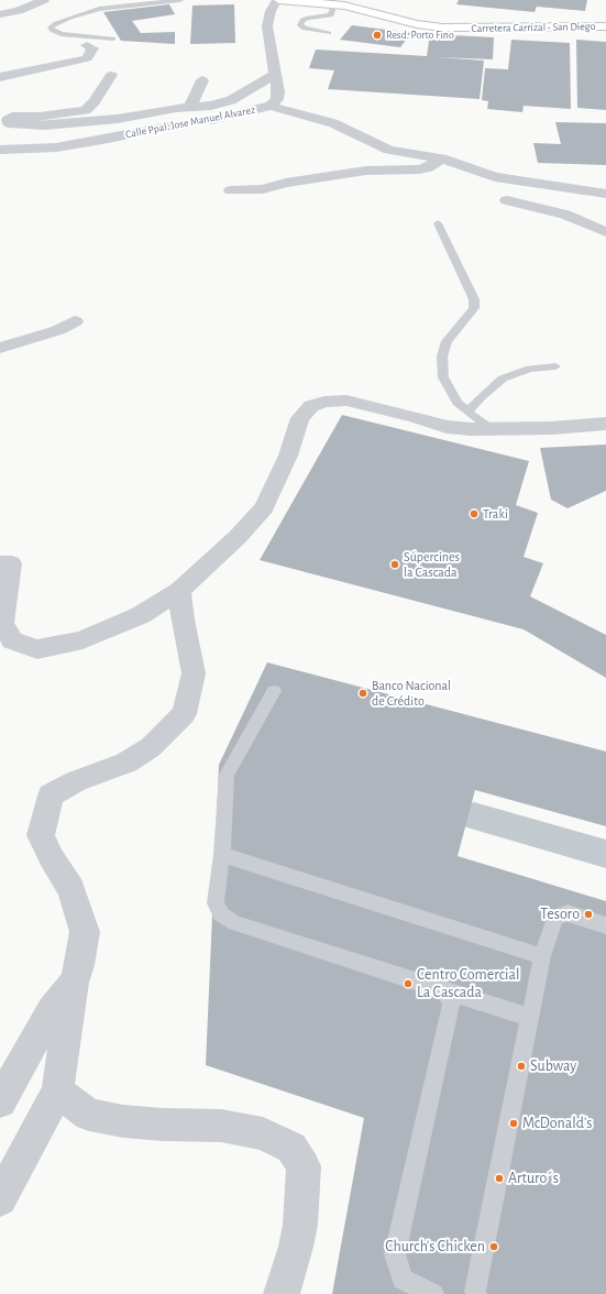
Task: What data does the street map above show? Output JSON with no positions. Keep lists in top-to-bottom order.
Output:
{
  "streets": {
    "street": ["Carretera Carrizal - San Diego", "Calle Ppal. Jose Manuel Alvarez"]
  },
  "crossings": [
    ["Carretera Carrizal - San Diego", "Calle Ppal. Jose Manuel Alvarez"]
  ],
  "places": [
    "Resd. Porto Fino",
    "Traki",
    "Súpercines la Cascada",
    "Banco Nacional de Crédito",
    "Tesoro",
    "Centro Comercial La Cascada",
    "Subway",
    "McDonald's",
    "Arturo´s",
    "Church's Chicken"
  ]
}
